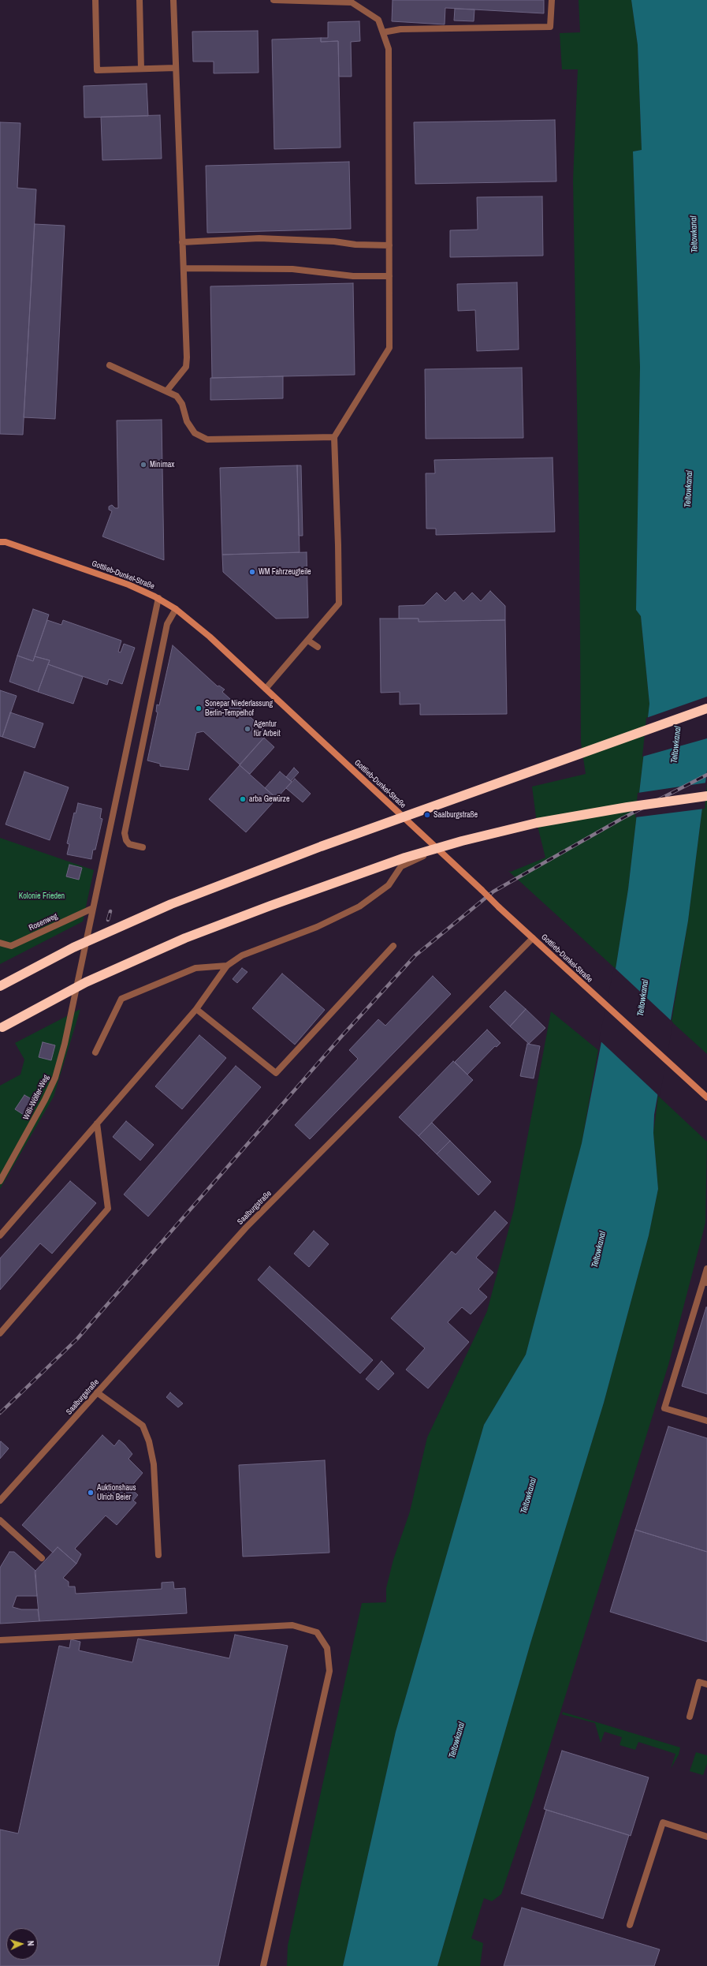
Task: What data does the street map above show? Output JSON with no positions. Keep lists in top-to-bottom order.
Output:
{
  "streets": {
    "street": [
      "Gottlieb-Dunkel-Straße",
      "Rosenweg",
      "Willi-Wölfer-Weg",
      "Saalburgstraße"
    ]
  },
  "crossings": [
    ["Gottlieb-Dunkel-Straße", "Willi-Wölfer-Weg"],
    ["Gottlieb-Dunkel-Straße", "Saalburgstraße"],
    ["Rosenweg", "Willi-Wölfer-Weg"]
  ],
  "water": ["Teltowkanal"],
  "parks": ["Kolonie Frieden"],
  "places": [
    "Minimax",
    "WM Fahrzeugteile",
    "Sonepar Niederlassung Berlin-Tempelhof",
    "Agentur für Arbeit",
    "arba Gewürze",
    "Saalburgstraße",
    "Auktionshaus Ulrich Beier"
  ],
  "north": "right"
}
